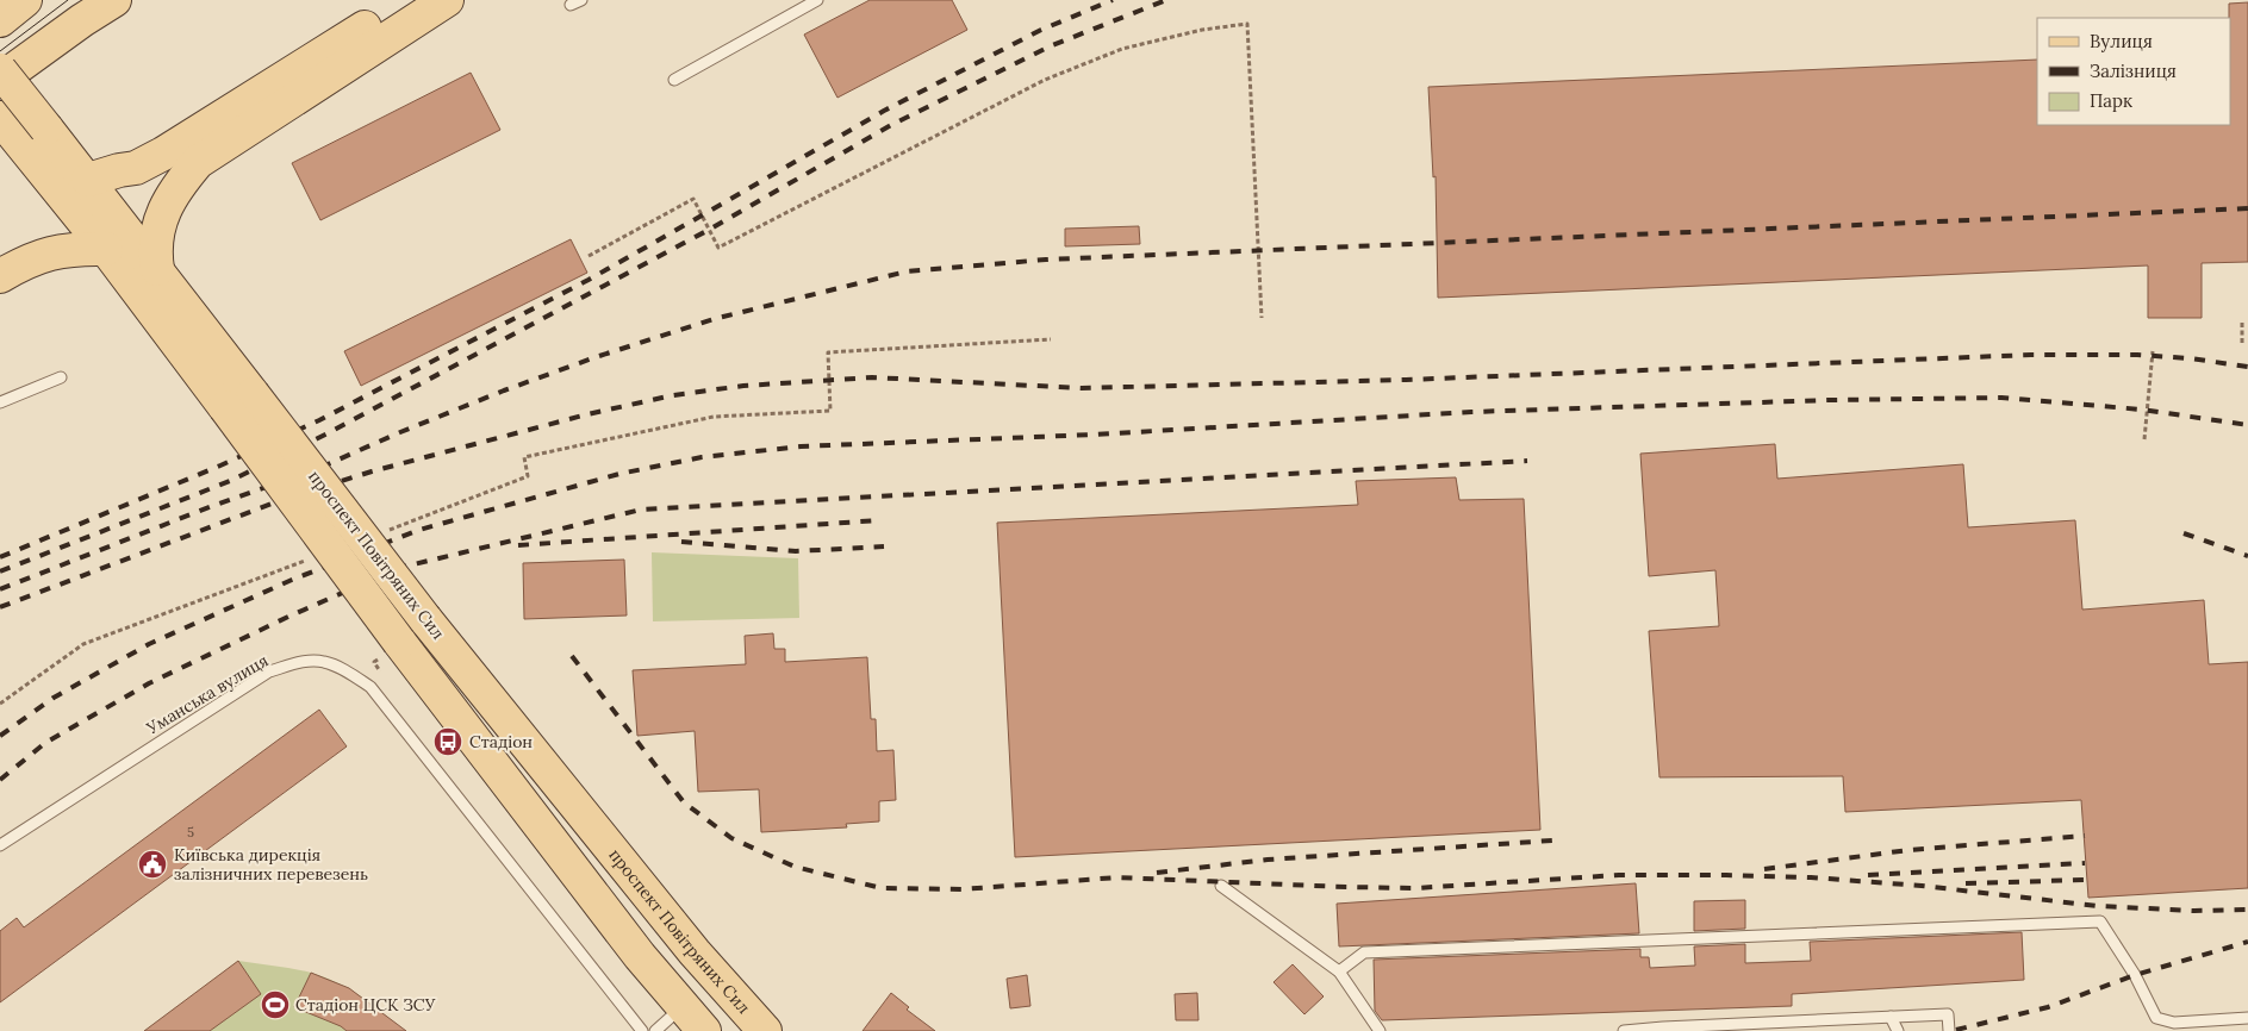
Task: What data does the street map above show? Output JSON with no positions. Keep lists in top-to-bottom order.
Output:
{
  "streets": {
    "main road": ["проспект Повітряних Сил"],
    "lane": ["Уманська вулиця"]
  },
  "places": {
    "bus stop": ["Стадіон"],
    "public building": ["Київська дирекція залізничних перевезень"],
    "sports": ["Стадіон ЦСК ЗСУ"]
  },
  "house_numbers": ["5"],
  "legend": ["Вулиця", "Залізниця", "Парк"]
}
